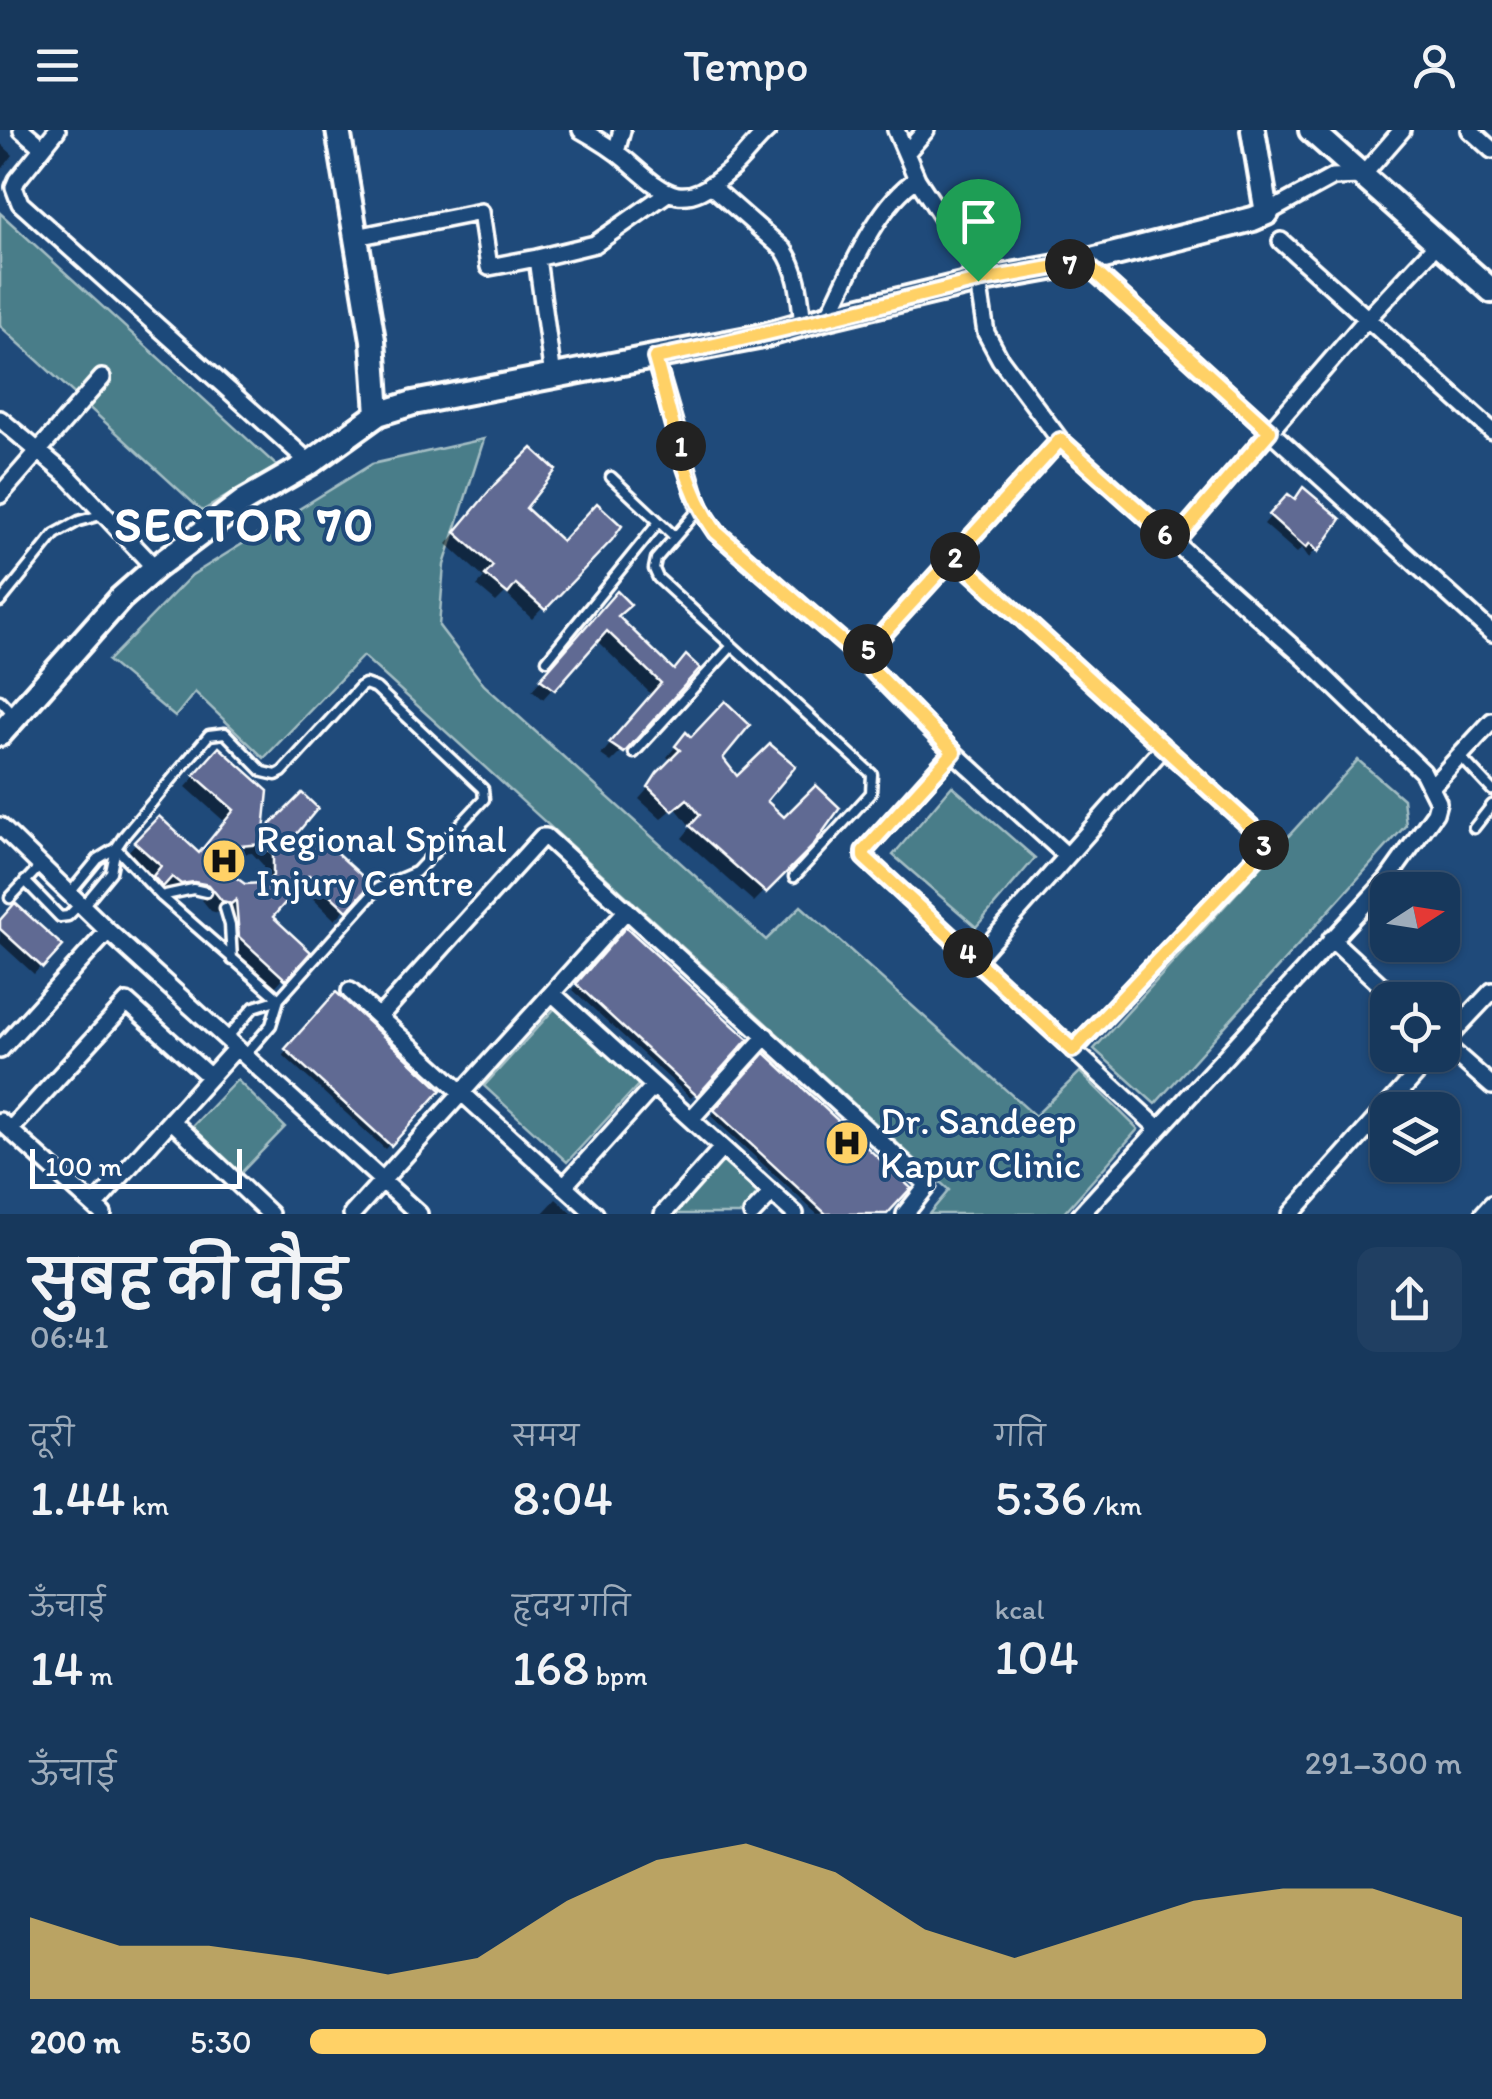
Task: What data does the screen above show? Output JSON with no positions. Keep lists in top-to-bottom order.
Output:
{
  "districts": ["SECTOR 70"],
  "places": {
    "hospital": ["Regional Spinal Injury Centre", "Dr. Sandeep Kapur Clinic"]
  },
  "scale_bar": "100 m",
  "north": "right",
  "page": {
    "header": "Tempo",
    "pins": [
      "7",
      "1",
      "6",
      "2",
      "5",
      "3",
      "4"
    ],
    "scale": "100 m",
    "heading": ["सुबह की दौड़", "06:41"],
    "stats": [
      ["दूरी", "1.44 km"],
      ["समय", "8:04"],
      ["गति", "5:36 /km"],
      ["ऊँचाई", "14 m"],
      ["हृदय गति", "168 bpm"],
      ["kcal", "104"]
    ],
    "chart": ["ऊँचाई", "291–300 m"],
    "list": [
      {
        "name": "200 m",
        "note": "5:30"
      }
    ]
  }
}
